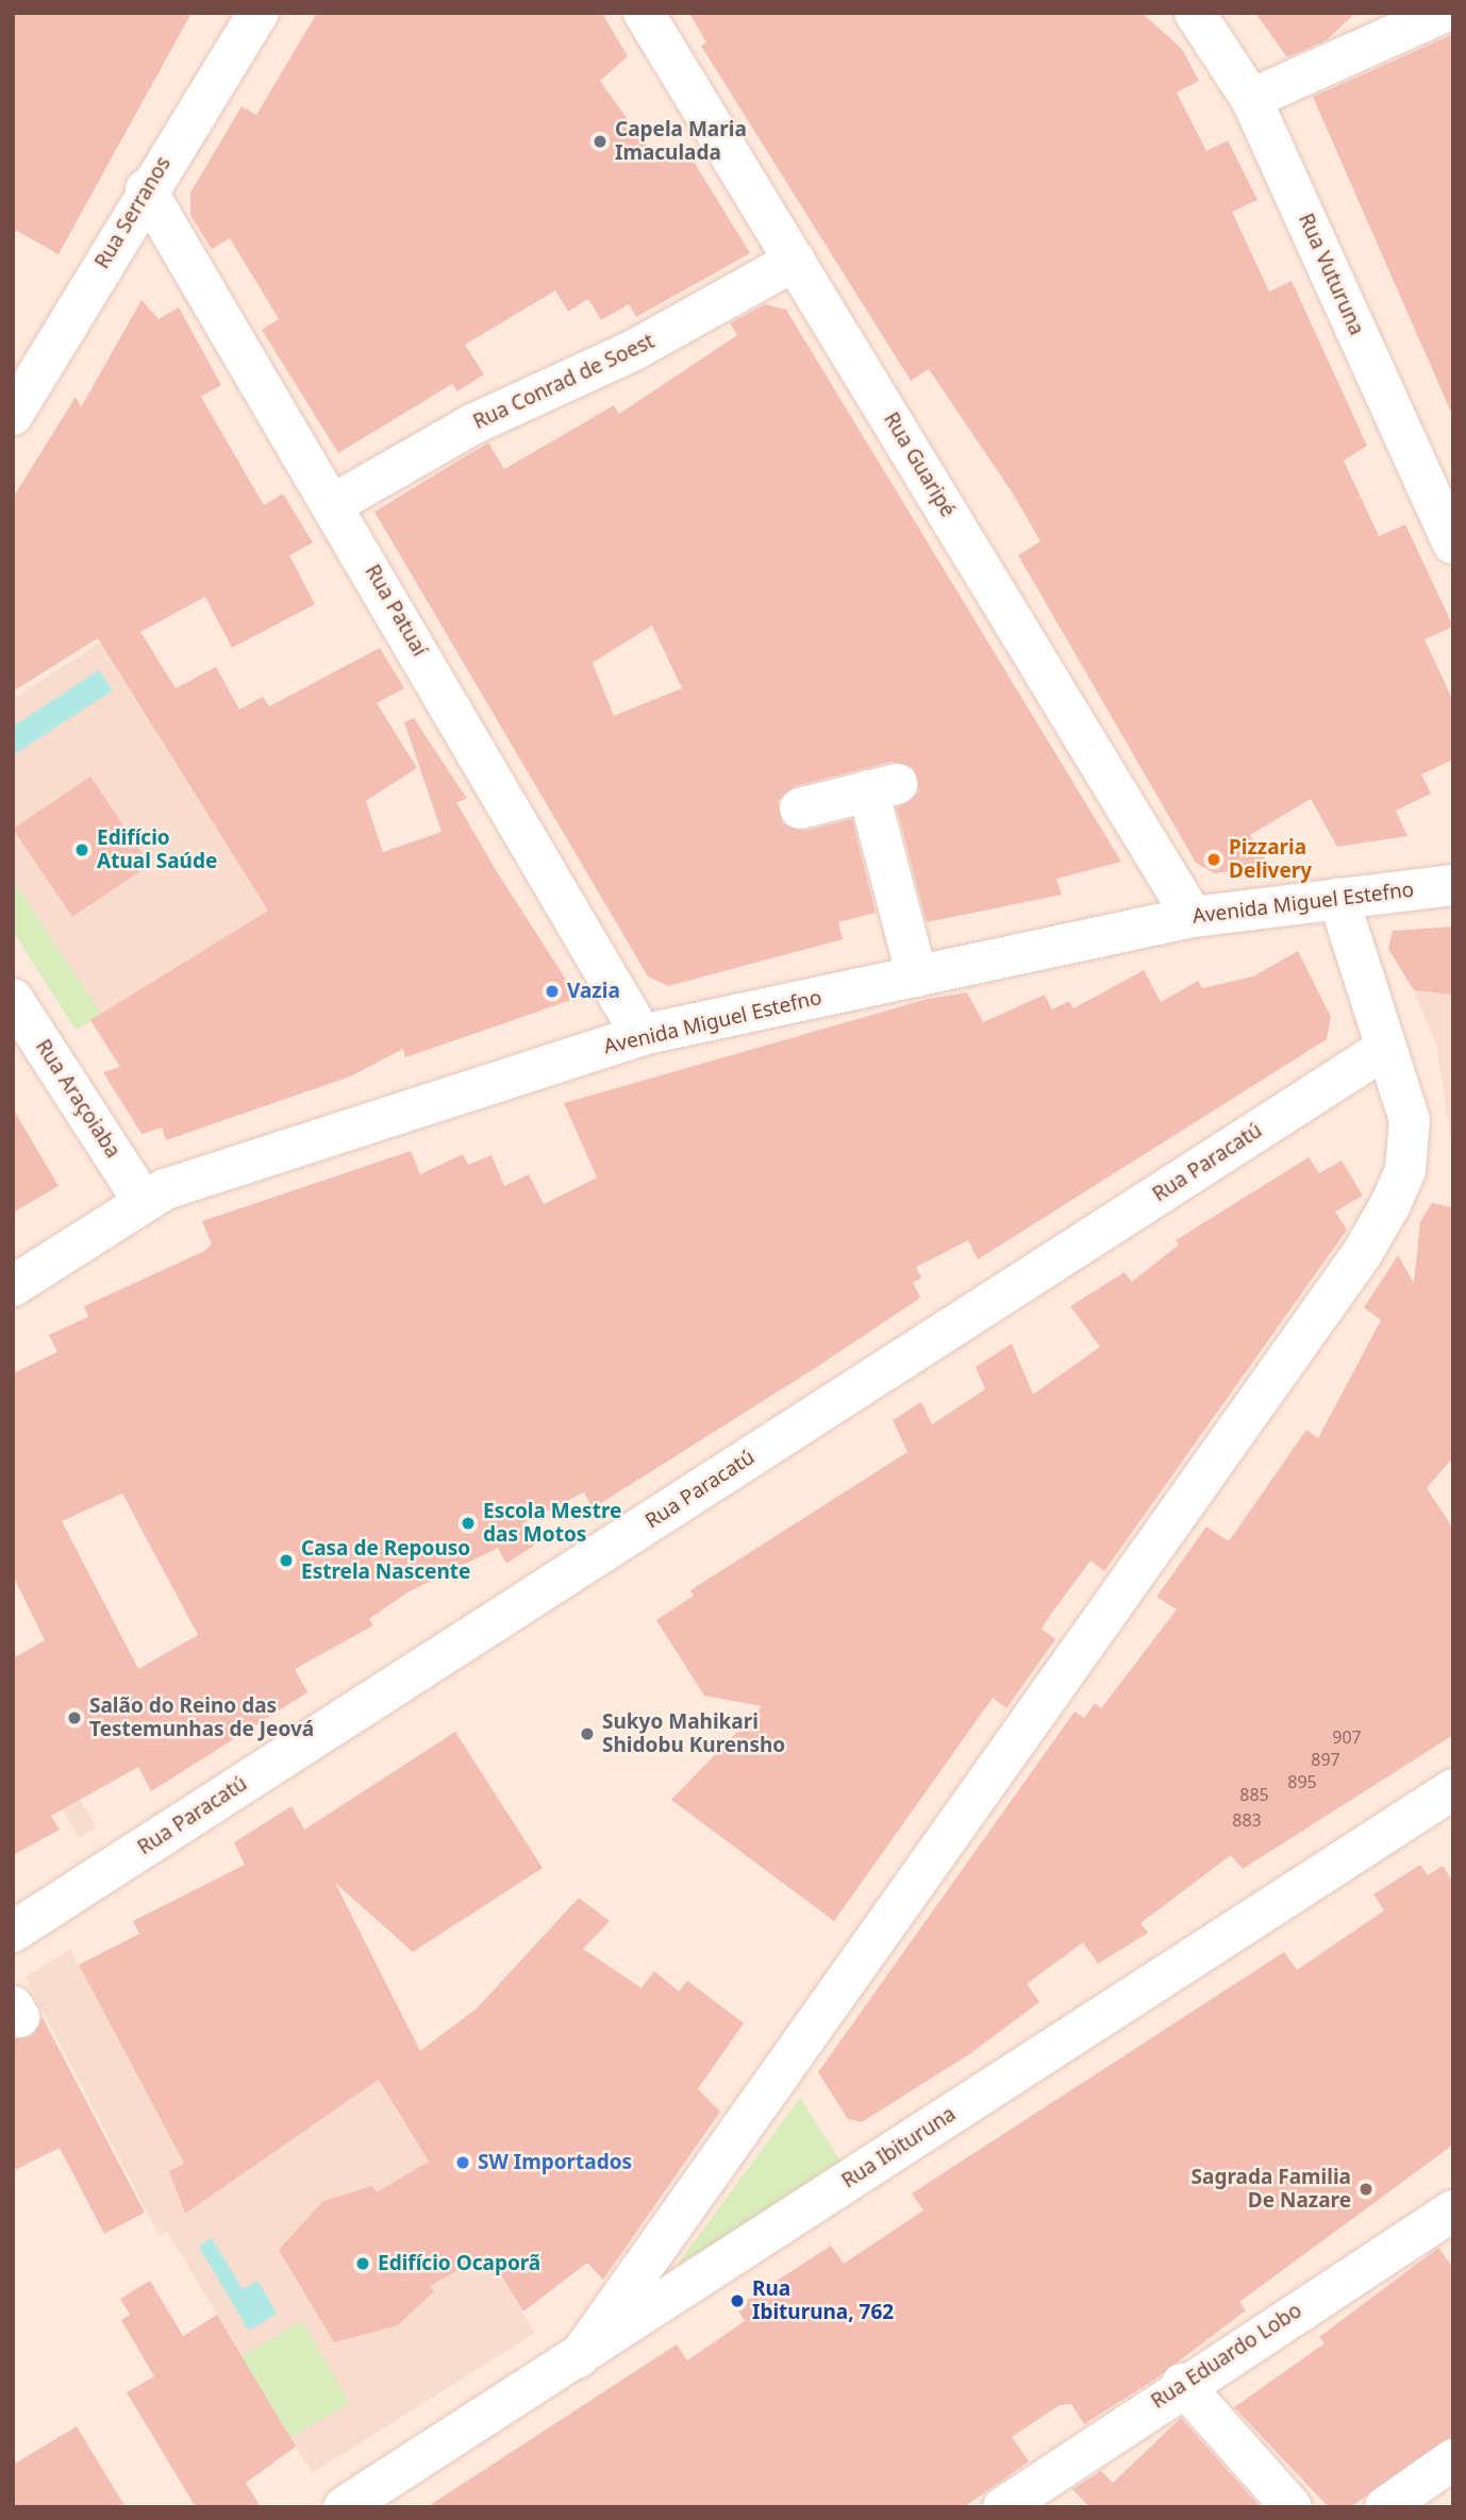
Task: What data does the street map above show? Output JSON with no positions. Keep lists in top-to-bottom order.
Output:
{
  "streets": {
    "street": [
      "Rua Serranos",
      "Rua Vuturuna",
      "Rua Conrad de Soest",
      "Rua Guaripé",
      "Rua Patuaí",
      "Avenida Miguel Estefno",
      "Rua Araçoiaba",
      "Rua Paracatú",
      "Rua Ibituruna",
      "Rua Eduardo Lobo"
    ]
  },
  "crossings": [
    ["Rua Serranos", "Rua Patuaí"],
    ["Rua Conrad de Soest", "Rua Guaripé"],
    ["Rua Conrad de Soest", "Rua Patuaí"],
    ["Rua Guaripé", "Avenida Miguel Estefno"],
    ["Rua Patuaí", "Avenida Miguel Estefno"],
    ["Avenida Miguel Estefno", "Rua Araçoiaba"]
  ],
  "places": [
    "Capela Maria Imaculada",
    "Edifício Atual Saúde",
    "Pizzaria Delivery",
    "Vazia",
    "Escola Mestre das Motos",
    "Casa de Repouso Estrela Nascente",
    "Salão do Reino das Testemunhas de Jeová",
    "Sukyo Mahikari Shidobu Kurensho",
    "SW Importados",
    "Sagrada Familia De Nazare",
    "Edifício Ocaporã",
    "Rua Ibituruna, 762"
  ],
  "house_numbers": [
    "907",
    "897",
    "895",
    "885",
    "883"
  ]
}
